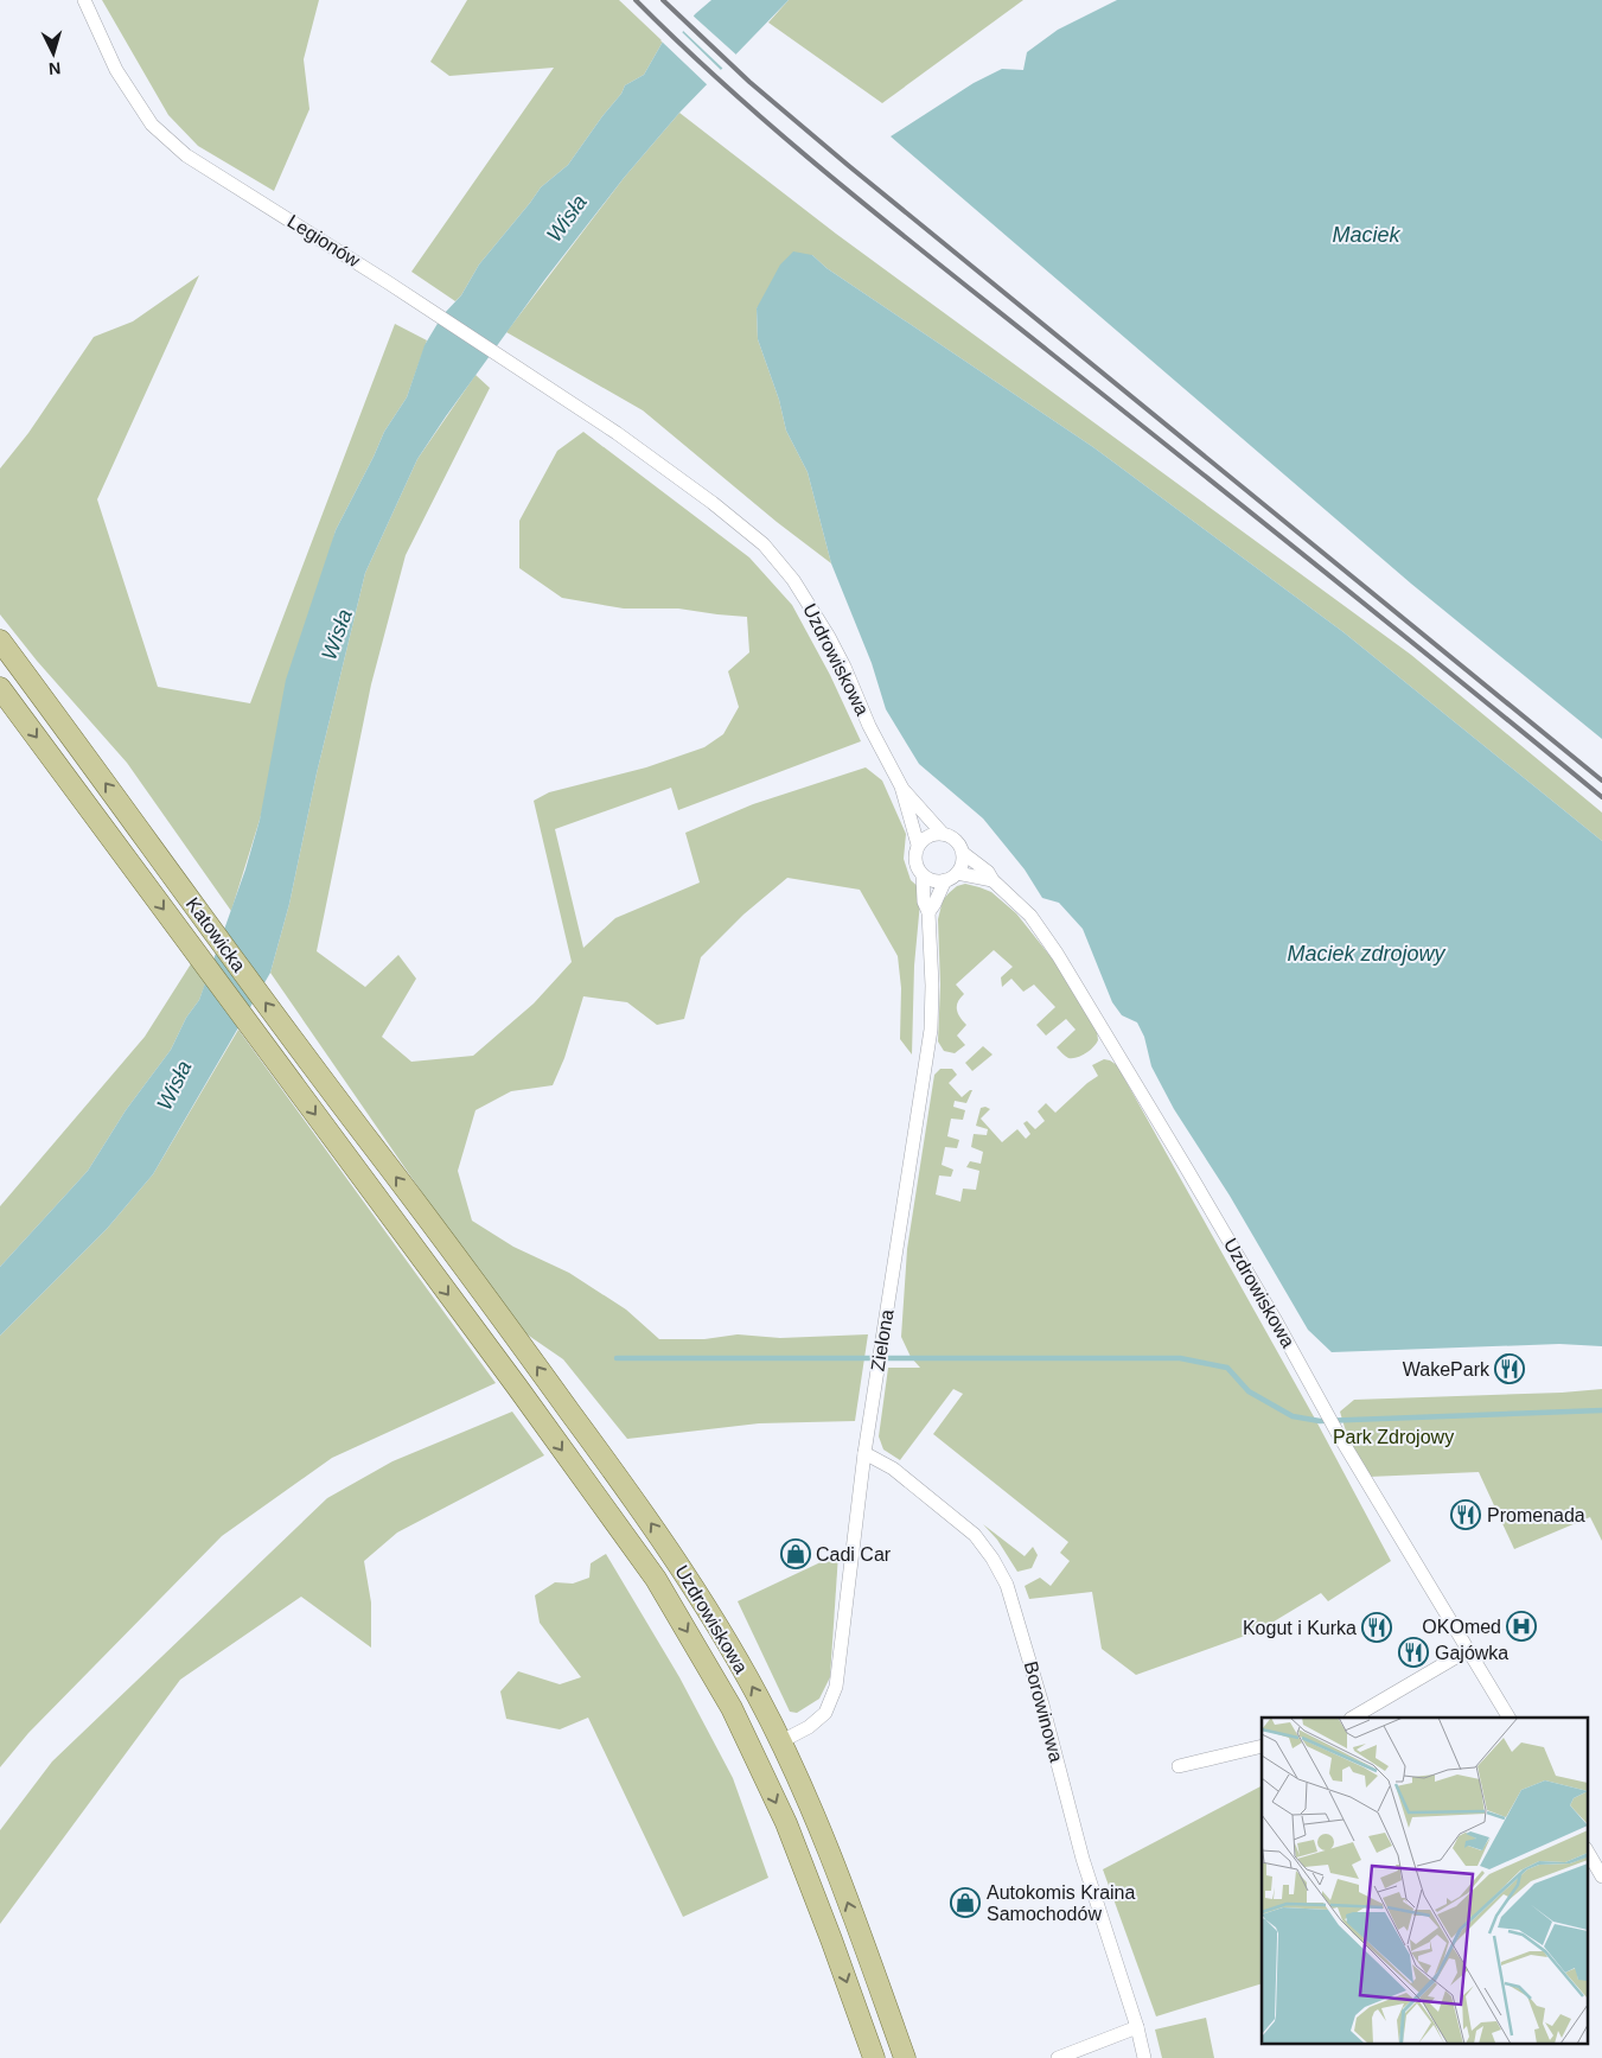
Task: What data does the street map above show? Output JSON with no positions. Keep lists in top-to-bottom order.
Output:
{
  "streets": {
    "main road": ["Uzdrowiskowa", "Katowicka"],
    "street": ["Legionów", "Zielona", "Borowinowa"]
  },
  "crossings": [
    ["Legionów", "Uzdrowiskowa"],
    ["Uzdrowiskowa", "Katowicka"],
    ["Uzdrowiskowa", "Zielona"],
    ["Zielona", "Borowinowa"]
  ],
  "water": ["Wisła", "Maciek", "Maciek zdrojowy"],
  "parks": ["Park Zdrojowy"],
  "places": {
    "restaurant": [
      "WakePark",
      "Promenada",
      "Kogut i Kurka",
      "Gajówka"
    ],
    "shop": ["Cadi Car", "Autokomis Kraina Samochodów"],
    "hospital": ["OKOmed"]
  },
  "north": "bottom"
}
